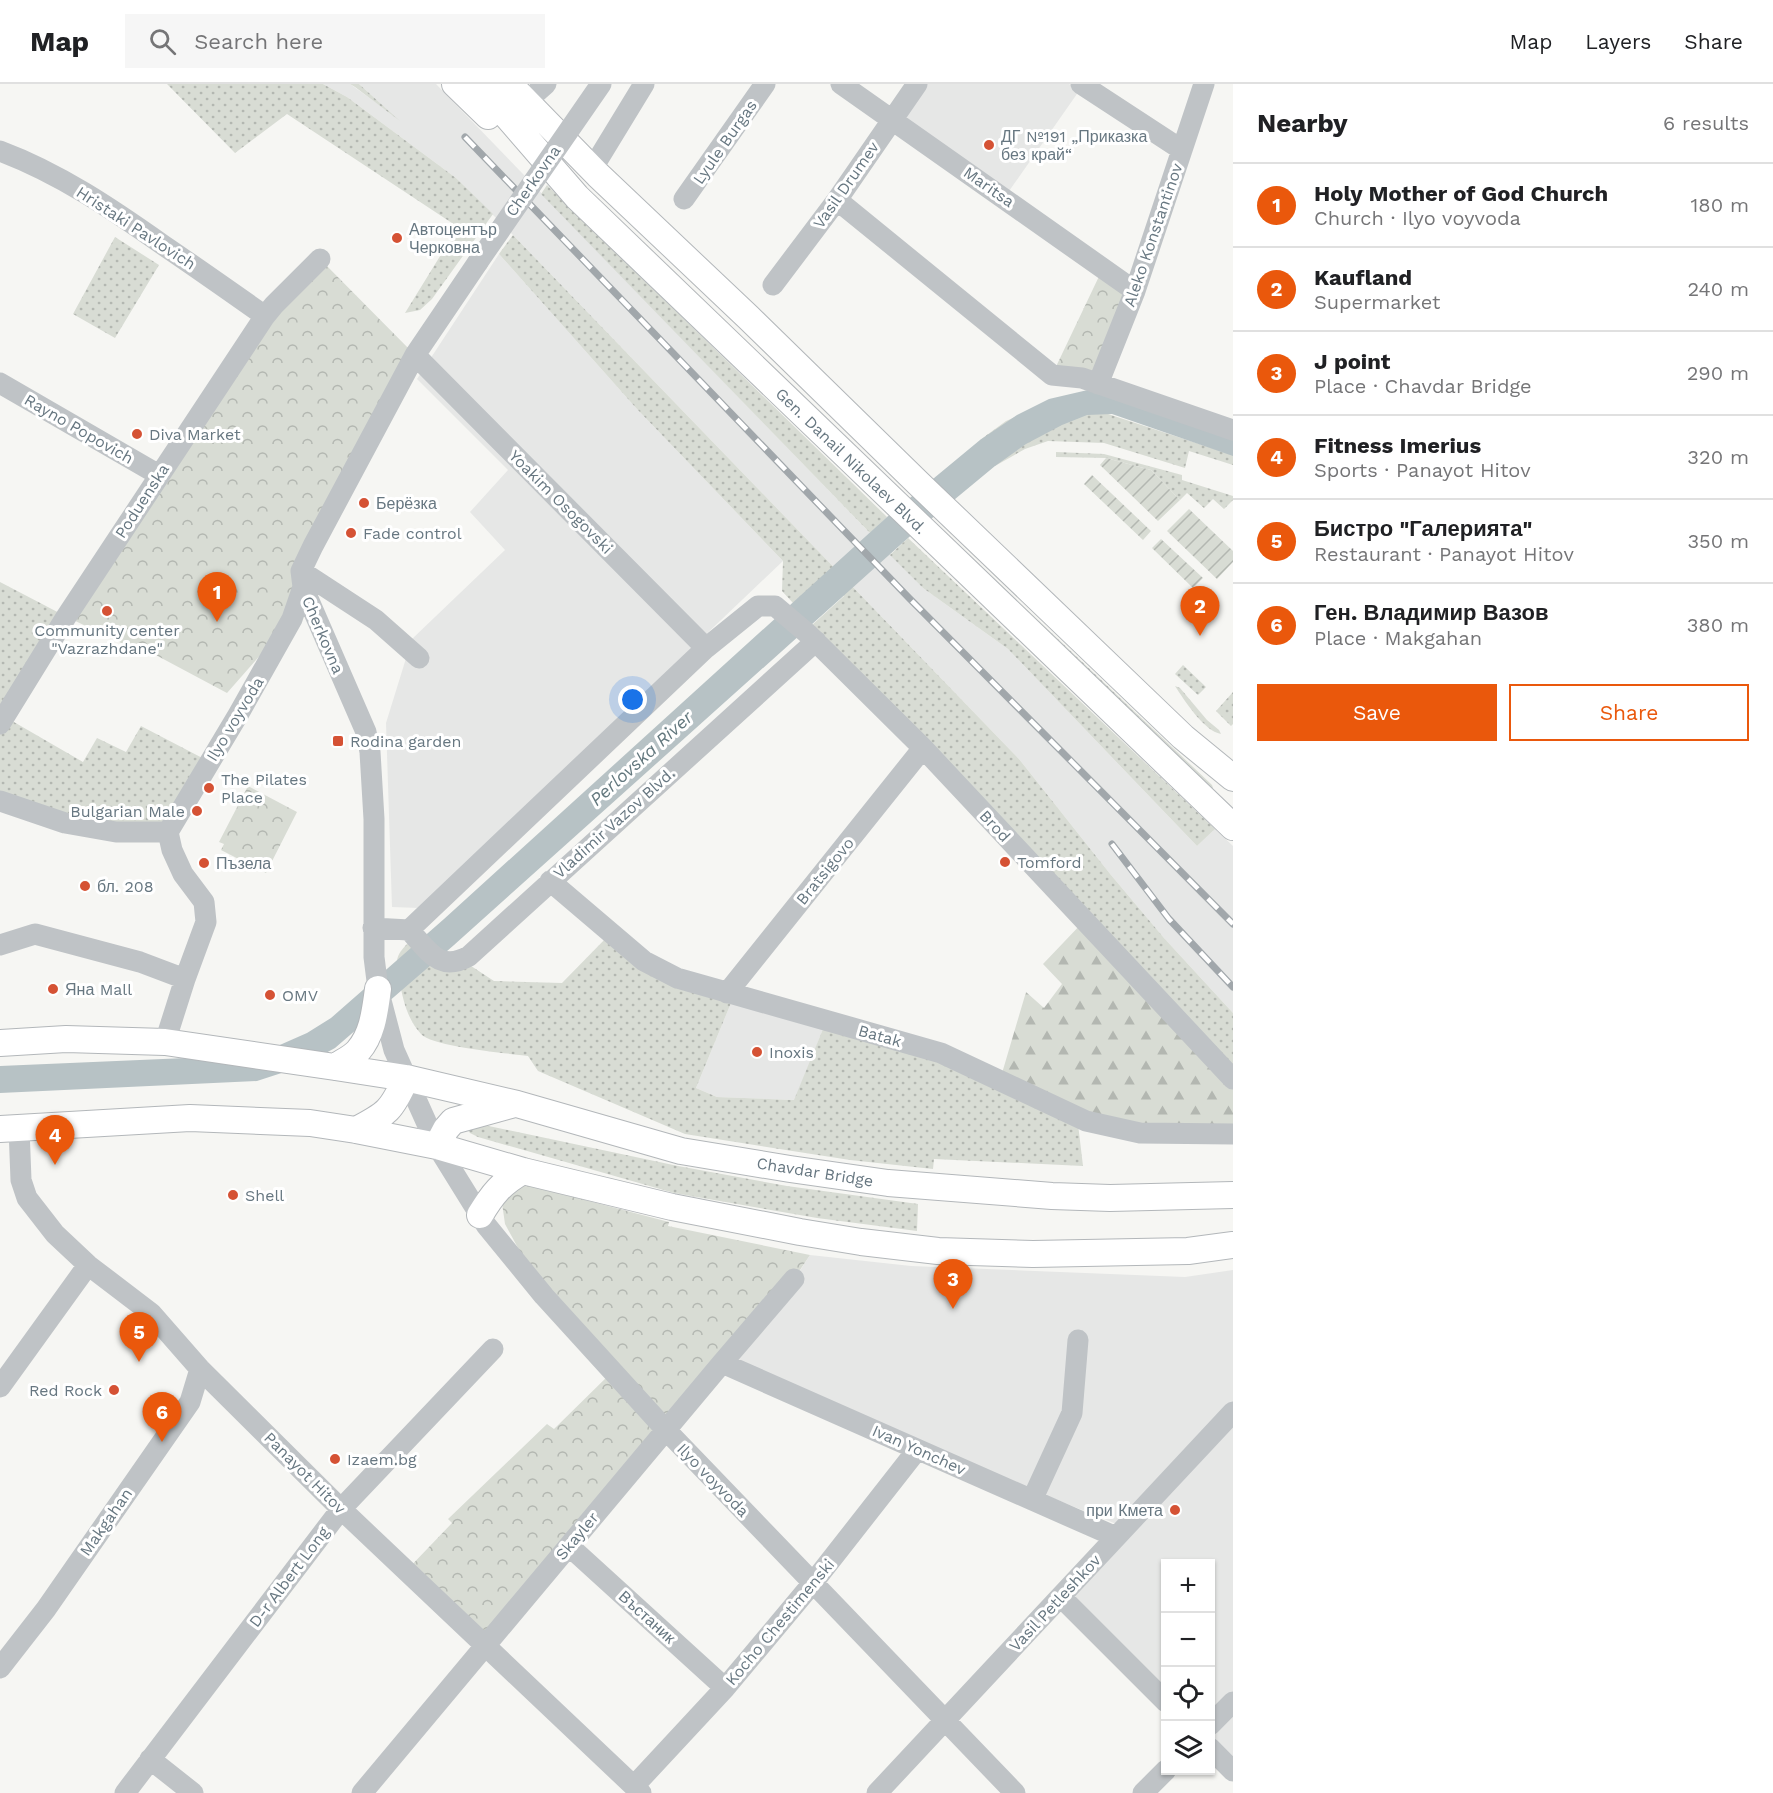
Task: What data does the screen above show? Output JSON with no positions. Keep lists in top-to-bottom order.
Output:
{
  "streets": {
    "main road": ["Gen. Danail Nikolaev Blvd.", "Chavdar Bridge"],
    "street": [
      "Lyule Burgas",
      "Cherkovna",
      "Vasil Drumev",
      "Maritsa",
      "Hristaki Pavlovich",
      "Aleko Konstantinov",
      "Rayno Popovich",
      "Poduenska",
      "Yoakim Osogovski",
      "Ilyo voyvoda",
      "Vladimir Vazov Blvd.",
      "Brod",
      "Bratsigovo",
      "Batak",
      "Ivan Yonchev",
      "Panayot Hitov",
      "Makgahan",
      "Skayler",
      "D-r Albert Long",
      "Vasil Petleshkov",
      "Въстаник",
      "Kocho Chestimenski"
    ]
  },
  "crossings": [
    ["Cherkovna", "Yoakim Osogovski"],
    ["Cherkovna", "Ilyo voyvoda"],
    ["Cherkovna", "Chavdar Bridge"],
    ["Vasil Drumev", "Maritsa"],
    ["Maritsa", "Aleko Konstantinov"],
    ["Hristaki Pavlovich", "Poduenska"],
    ["Rayno Popovich", "Poduenska"],
    ["Yoakim Osogovski", "Brod"],
    ["Ilyo voyvoda", "Skayler"],
    ["Ilyo voyvoda", "Vasil Petleshkov"],
    ["Ilyo voyvoda", "Kocho Chestimenski"],
    ["Vladimir Vazov Blvd.", "Brod"],
    ["Vladimir Vazov Blvd.", "Batak"],
    ["Brod", "Bratsigovo"],
    ["Bratsigovo", "Batak"],
    ["Ivan Yonchev", "Skayler"],
    ["Ivan Yonchev", "Vasil Petleshkov"],
    ["Ivan Yonchev", "Kocho Chestimenski"],
    ["Panayot Hitov", "Makgahan"],
    ["Panayot Hitov", "Skayler"],
    ["Panayot Hitov", "D-r Albert Long"],
    ["Panayot Hitov", "Kocho Chestimenski"],
    ["Skayler", "Въстаник"],
    ["Въстаник", "Kocho Chestimenski"]
  ],
  "water": ["Perlovska River"],
  "places": {
    "other": [
      "ДГ №191 „Приказка без край“",
      "Автоцентър Черковна",
      "Diva Market",
      "Берёзка",
      "Fade control",
      "Community center \"Vazrazhdane\"",
      "The Pilates Place",
      "Bulgarian Male",
      "Tomford",
      "Пъзела",
      "бл. 208",
      "Яна Mall",
      "OMV",
      "Inoxis",
      "Shell",
      "Red Rock",
      "Izaem.bg",
      "при Кмета"
    ],
    "transit": ["Rodina garden"]
  },
  "page": {
    "header": "Map",
    "search": "Search here",
    "nav": ["Map", "Layers", "Share"],
    "heading": ["Nearby", "6 results"],
    "list": [
      {
        "mark": "1",
        "name": "Holy Mother of God Church",
        "note": "Church · Ilyo voyvoda",
        "value": "180 m"
      },
      {
        "mark": "2",
        "name": "Kaufland",
        "note": "Supermarket",
        "value": "240 m"
      },
      {
        "mark": "3",
        "name": "J point",
        "note": "Place · Chavdar Bridge",
        "value": "290 m"
      },
      {
        "mark": "4",
        "name": "Fitness Imerius",
        "note": "Sports · Panayot Hitov",
        "value": "320 m"
      },
      {
        "mark": "5",
        "name": "Бистро \"Галерията\"",
        "note": "Restaurant · Panayot Hitov",
        "value": "350 m"
      },
      {
        "mark": "6",
        "name": "Ген. Владимир Вазов",
        "note": "Place · Makgahan",
        "value": "380 m"
      }
    ],
    "pins": [
      "1",
      "2",
      "4",
      "3",
      "5",
      "6"
    ],
    "buttons": ["Save", "Share"],
    "map_buttons": ["+", "−"]
  }
}
